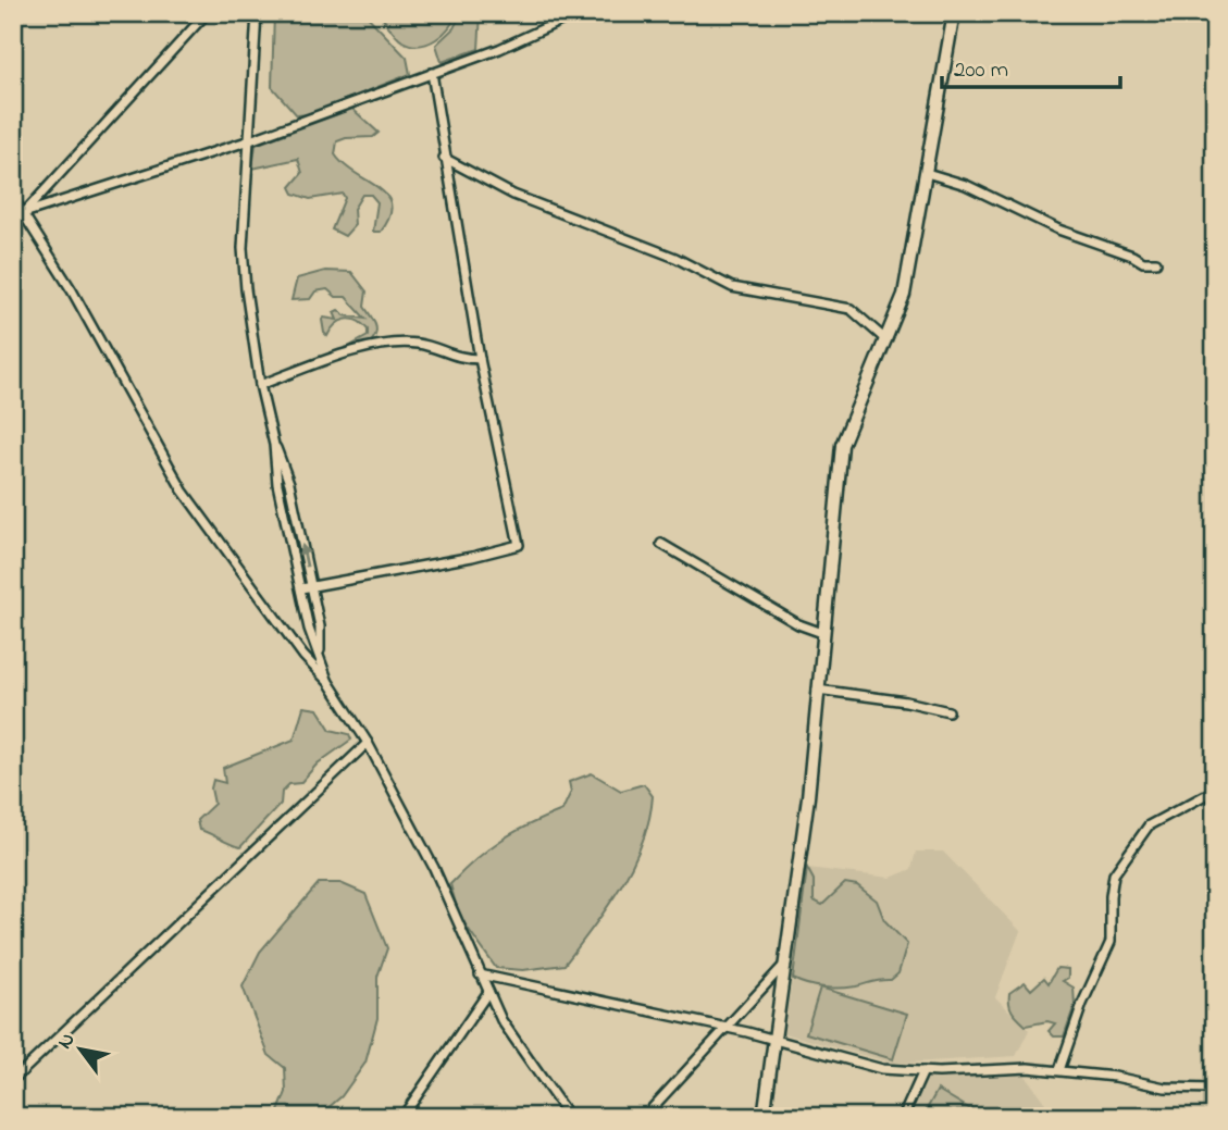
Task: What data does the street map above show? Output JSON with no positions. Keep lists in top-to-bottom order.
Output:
{
  "scale_bar": "200 m",
  "north": "top left"
}
